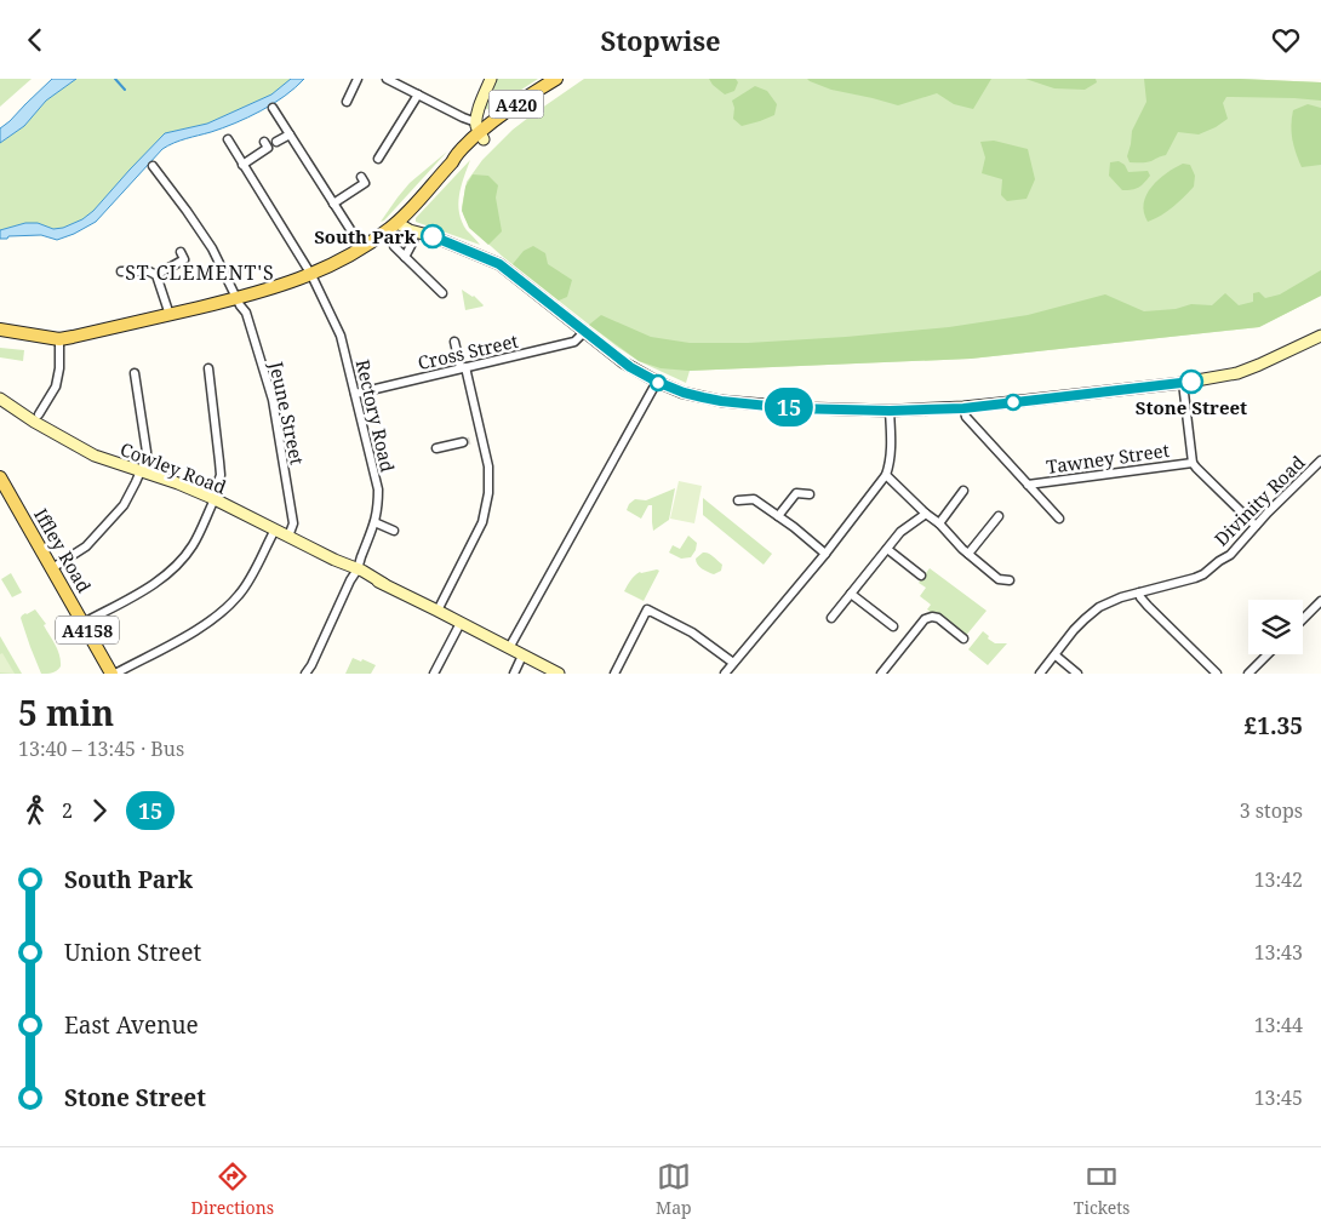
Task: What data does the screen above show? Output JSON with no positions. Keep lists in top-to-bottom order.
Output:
{
  "streets": {
    "main road": ["A420", "Iffley Road", "A4158"],
    "street": [
      "Cross Street",
      "Jeune Street",
      "Rectory Road",
      "Tawney Street",
      "Cowley Road",
      "Divinity Road"
    ]
  },
  "crossings": [
    ["A420", "Jeune Street"],
    ["A420", "Rectory Road"],
    ["Cross Street", "Rectory Road"],
    ["Jeune Street", "Cowley Road"],
    ["Rectory Road", "Cowley Road"]
  ],
  "districts": ["ST CLEMENT'S"],
  "places": ["South Park", "Stone Street"],
  "lines": ["bus line 15"],
  "page": {
    "header": "Stopwise",
    "on_map": "15",
    "heading": ["5 min", "13:40 – 13:45 · Bus", "£1.35"],
    "legs": ["2", "15", "3 stops"],
    "list": [
      {
        "name": "South Park",
        "value": "13:42"
      },
      {
        "name": "Union Street",
        "value": "13:43"
      },
      {
        "name": "East Avenue",
        "value": "13:44"
      },
      {
        "name": "Stone Street",
        "value": "13:45"
      }
    ],
    "tabs": ["Directions", "Map", "Tickets"]
  }
}
